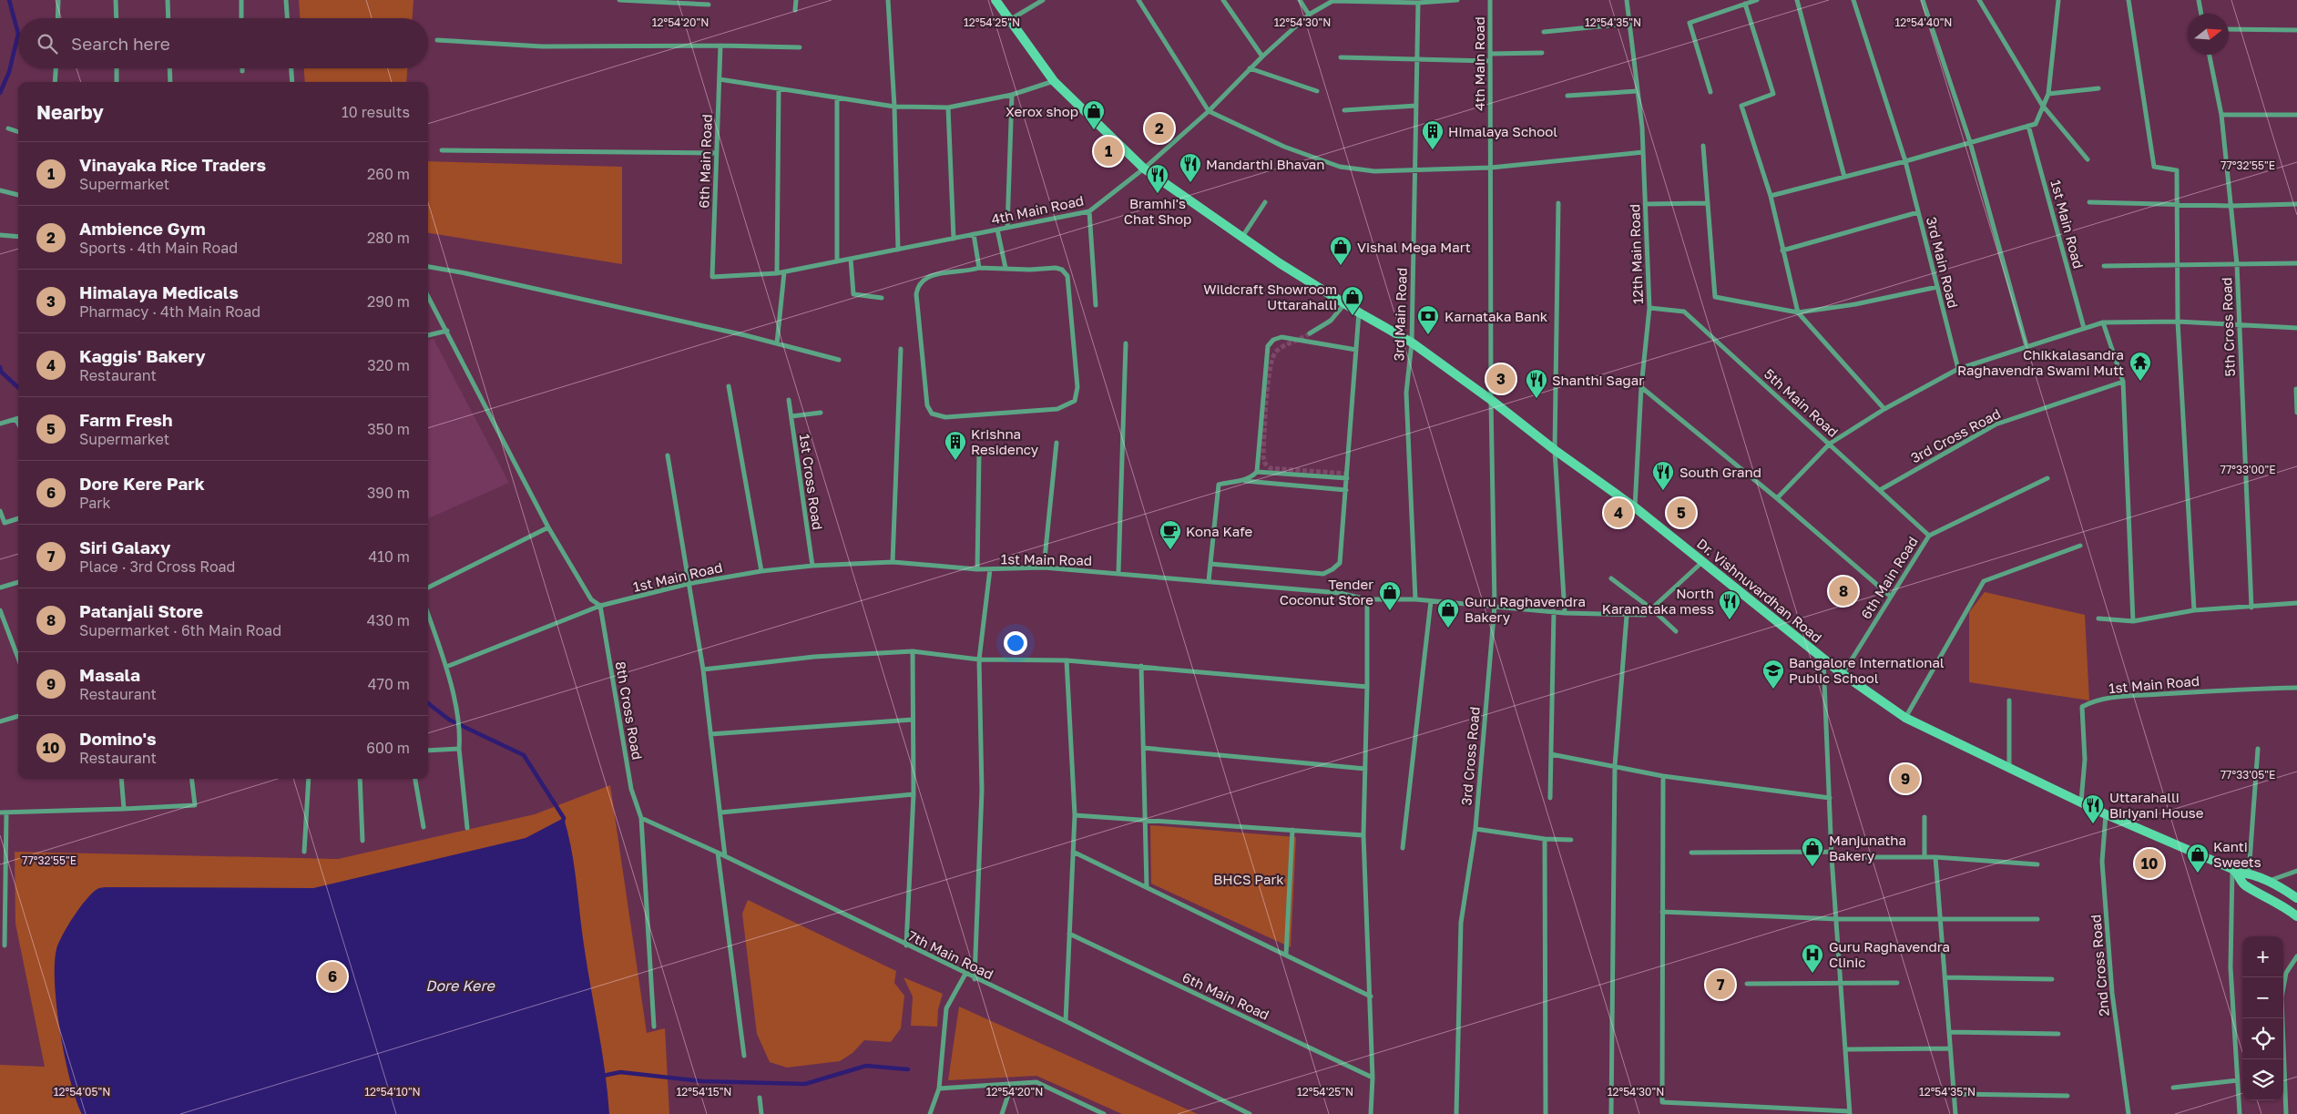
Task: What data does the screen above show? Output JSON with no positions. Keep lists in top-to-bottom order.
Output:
{
  "streets": {
    "main road": ["Dr. Vishnuvardhan Road"],
    "street": [
      "4th Main Road",
      "6th Main Road",
      "1st Main Road",
      "12th Main Road",
      "3rd Main Road",
      "5th Cross Road",
      "5th Main Road",
      "3rd Cross Road",
      "1st Cross Road",
      "8th Cross Road",
      "7th Main Road",
      "2nd Cross Road"
    ]
  },
  "crossings": [
    ["4th Main Road", "6th Main Road"],
    ["4th Main Road", "3rd Main Road"],
    ["4th Main Road", "3rd Cross Road"],
    ["4th Main Road", "Dr. Vishnuvardhan Road"],
    ["6th Main Road", "5th Main Road"],
    ["6th Main Road", "Dr. Vishnuvardhan Road"],
    ["1st Main Road", "3rd Main Road"],
    ["1st Main Road", "3rd Cross Road"],
    ["1st Main Road", "1st Cross Road"],
    ["1st Main Road", "Dr. Vishnuvardhan Road"],
    ["1st Main Road", "8th Cross Road"],
    ["12th Main Road", "5th Main Road"],
    ["12th Main Road", "Dr. Vishnuvardhan Road"],
    ["3rd Main Road", "Dr. Vishnuvardhan Road"],
    ["5th Main Road", "3rd Cross Road"],
    ["3rd Cross Road", "Dr. Vishnuvardhan Road"],
    ["Dr. Vishnuvardhan Road", "2nd Cross Road"],
    ["8th Cross Road", "7th Main Road"]
  ],
  "water": ["Dore Kere"],
  "parks": ["BHCS Park"],
  "places": {
    "shop": [
      "Xerox shop",
      "Vishal Mega Mart",
      "Wildcraft Showroom Uttarahalli",
      "Tender Coconut Store",
      "Guru Raghavendra Bakery",
      "Manjunatha Bakery",
      "Kanti Sweets"
    ],
    "building": ["Himalaya School", "Krishna Residency"],
    "restaurant": [
      "Mandarthi Bhavan",
      "Bramhi's Chat Shop",
      "Shanthi Sagar",
      "South Grand",
      "North Karanataka mess",
      "Uttarahalli Biriyani House"
    ],
    "bank": ["Karnataka Bank"],
    "temple": ["Chikkalasandra Raghavendra Swami Mutt"],
    "cafe": ["Kona Kafe"],
    "school or university": ["Bangalore International Public School"],
    "hospital": ["Guru Raghavendra Clinic"]
  },
  "north": "right",
  "page": {
    "search": "Search here",
    "heading": ["Nearby", "10 results"],
    "pins": [
      "2",
      "1",
      "3",
      "4",
      "5",
      "8",
      "9",
      "10",
      "6",
      "7"
    ],
    "list": [
      {
        "mark": "1",
        "name": "Vinayaka Rice Traders",
        "note": "Supermarket",
        "value": "260 m"
      },
      {
        "mark": "2",
        "name": "Ambience Gym",
        "note": "Sports · 4th Main Road",
        "value": "280 m"
      },
      {
        "mark": "3",
        "name": "Himalaya Medicals",
        "note": "Pharmacy · 4th Main Road",
        "value": "290 m"
      },
      {
        "mark": "4",
        "name": "Kaggis' Bakery",
        "note": "Restaurant",
        "value": "320 m"
      },
      {
        "mark": "5",
        "name": "Farm Fresh",
        "note": "Supermarket",
        "value": "350 m"
      },
      {
        "mark": "6",
        "name": "Dore Kere Park",
        "note": "Park",
        "value": "390 m"
      },
      {
        "mark": "7",
        "name": "Siri Galaxy",
        "note": "Place · 3rd Cross Road",
        "value": "410 m"
      },
      {
        "mark": "8",
        "name": "Patanjali Store",
        "note": "Supermarket · 6th Main Road",
        "value": "430 m"
      },
      {
        "mark": "9",
        "name": "Masala",
        "note": "Restaurant",
        "value": "470 m"
      },
      {
        "mark": "10",
        "name": "Domino's",
        "note": "Restaurant",
        "value": "600 m"
      }
    ],
    "map_buttons": ["+", "−"]
  },
  "coordinates": [
    "12°54'20\"N",
    "12°54'25\"N",
    "12°54'30\"N",
    "12°54'35\"N",
    "12°54'40\"N",
    "77°32'55\"E",
    "77°33'00\"E",
    "77°33'05\"E",
    "12°54'05\"N",
    "12°54'10\"N",
    "12°54'15\"N"
  ]
}
